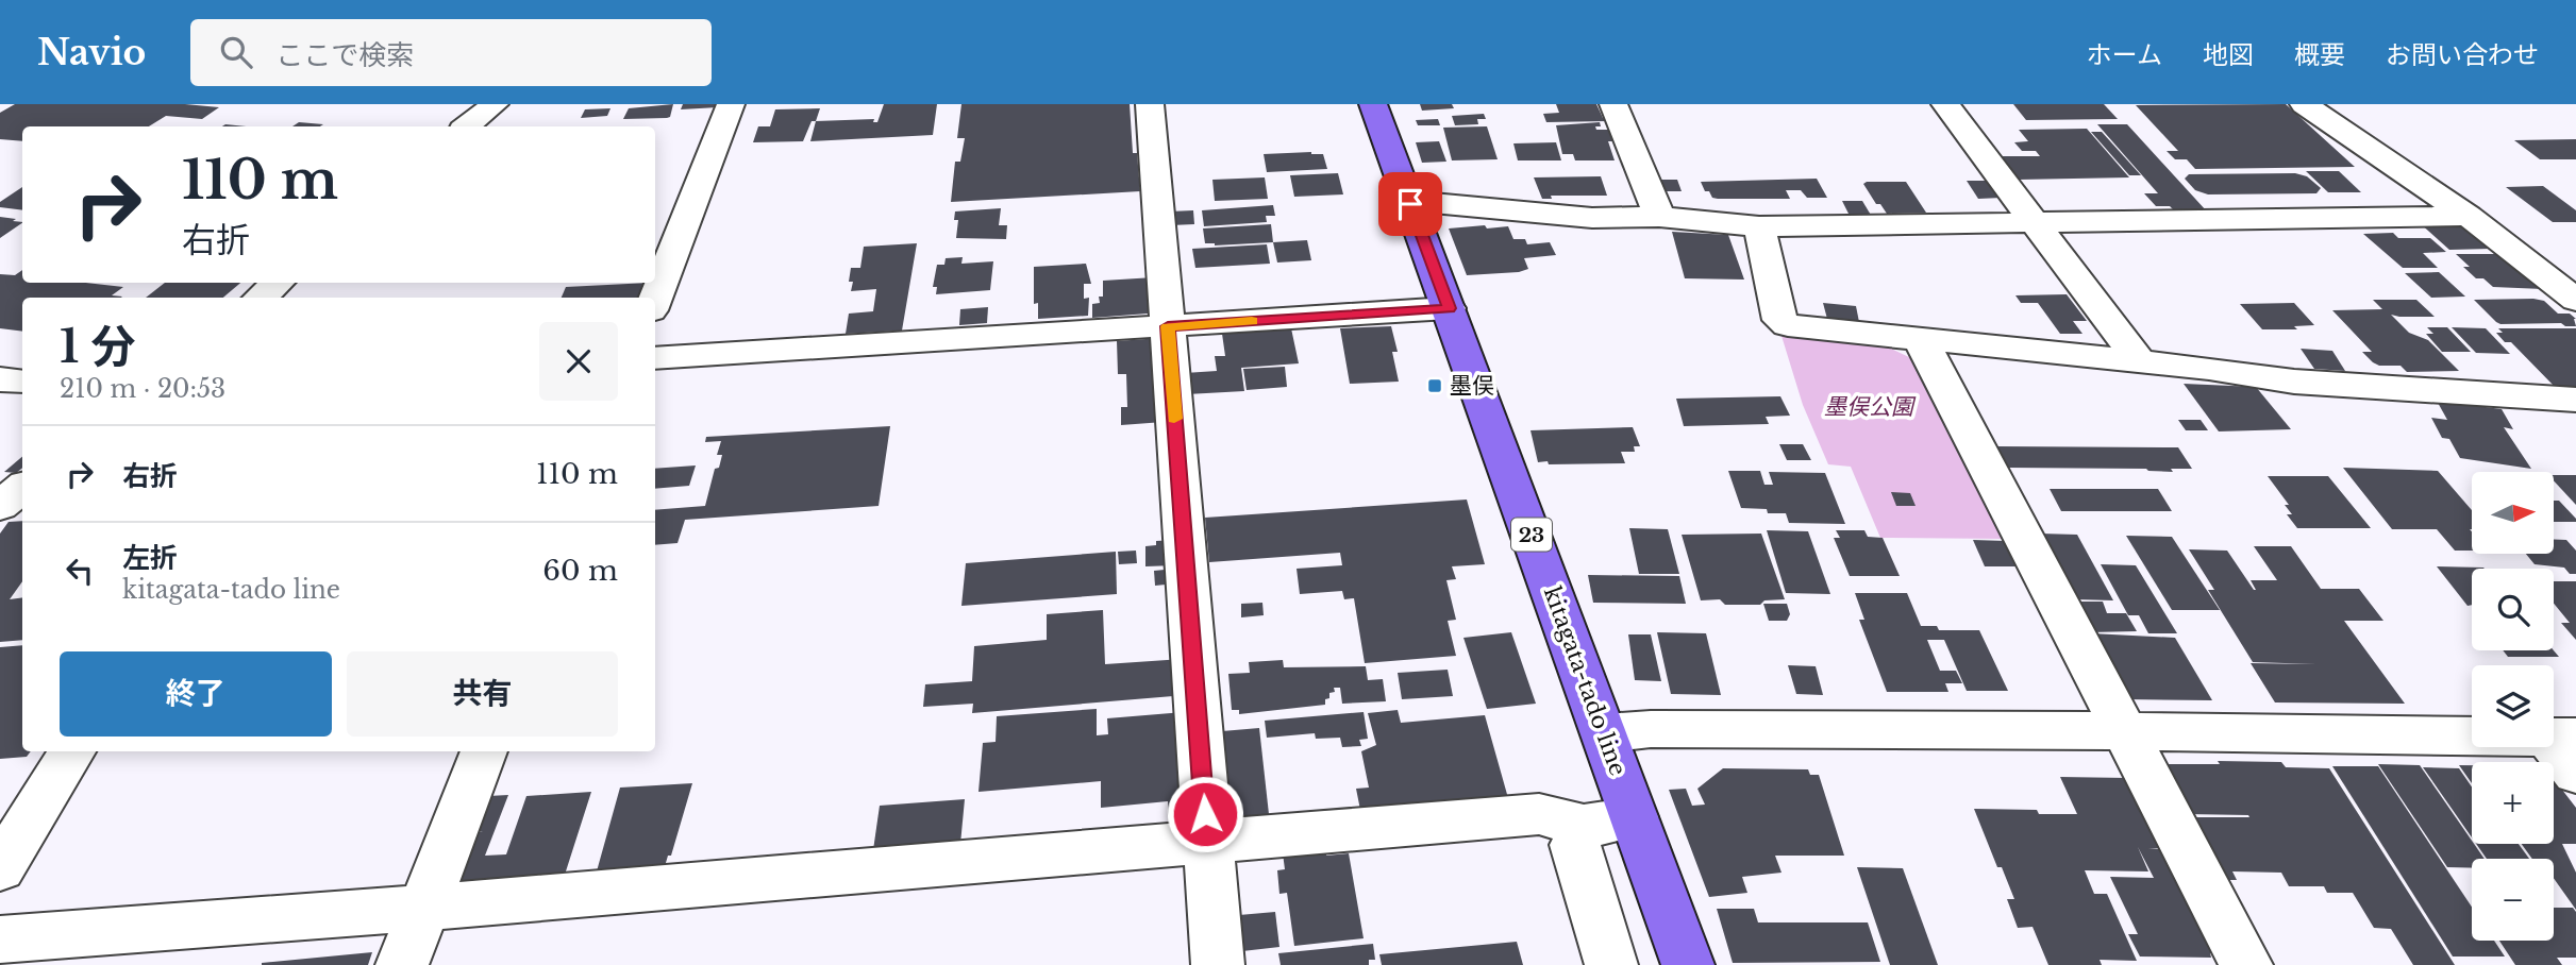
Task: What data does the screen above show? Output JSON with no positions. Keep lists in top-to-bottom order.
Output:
{
  "streets": {
    "main road": ["23", "kitagata-tado line"]
  },
  "parks": ["墨俣公園"],
  "places": {
    "transit": ["墨俣"]
  },
  "north": "right",
  "page": {
    "header": "Navio",
    "search": "ここで検索",
    "nav": [
      "ホーム",
      "地図",
      "概要",
      "お問い合わせ"
    ],
    "turn": ["110 m", "右折"],
    "heading": ["1 分", "210 m · 20:53"],
    "list": [
      {
        "name": "右折",
        "value": "110 m"
      },
      {
        "name": "左折",
        "note": "kitagata-tado line",
        "value": "60 m"
      }
    ],
    "map_buttons": ["+", "−"],
    "buttons": ["終了", "共有"]
  }
}
